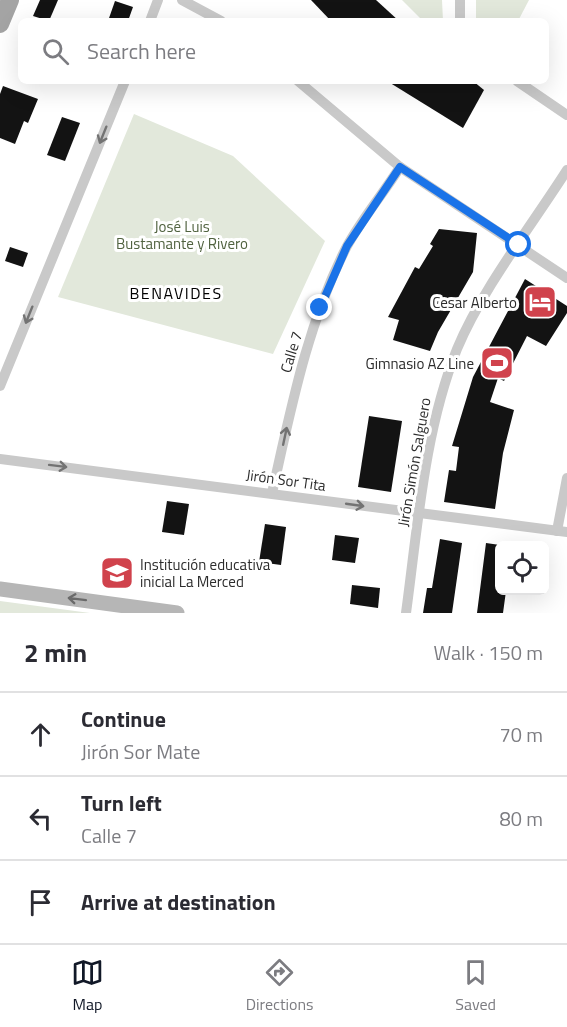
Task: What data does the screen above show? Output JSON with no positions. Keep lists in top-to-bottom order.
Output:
{
  "streets": {
    "street": ["Calle 7", "Jirón Simón Salguero", "Jirón Sor Tita"]
  },
  "crossings": [
    ["Calle 7", "Jirón Sor Tita"],
    ["Jirón Simón Salguero", "Jirón Sor Tita"]
  ],
  "one_way": ["Calle 7", "Jirón Sor Tita"],
  "districts": ["BENAVIDES"],
  "parks": ["José Luis Bustamante y Rivero"],
  "places": {
    "hotel": ["Cesar Alberto"],
    "sports": ["Gimnasio AZ Line"],
    "school or university": ["Institución educativa inicial La Merced"]
  },
  "page": {
    "search": "Search here",
    "heading": ["2 min", "Walk · 150 m"],
    "list": [
      ["Continue", "Jirón Sor Mate", "70 m"],
      ["Turn left", "Calle 7", "80 m"],
      "Arrive at destination"
    ],
    "nav": ["Map", "Directions", "Saved"]
  }
}
